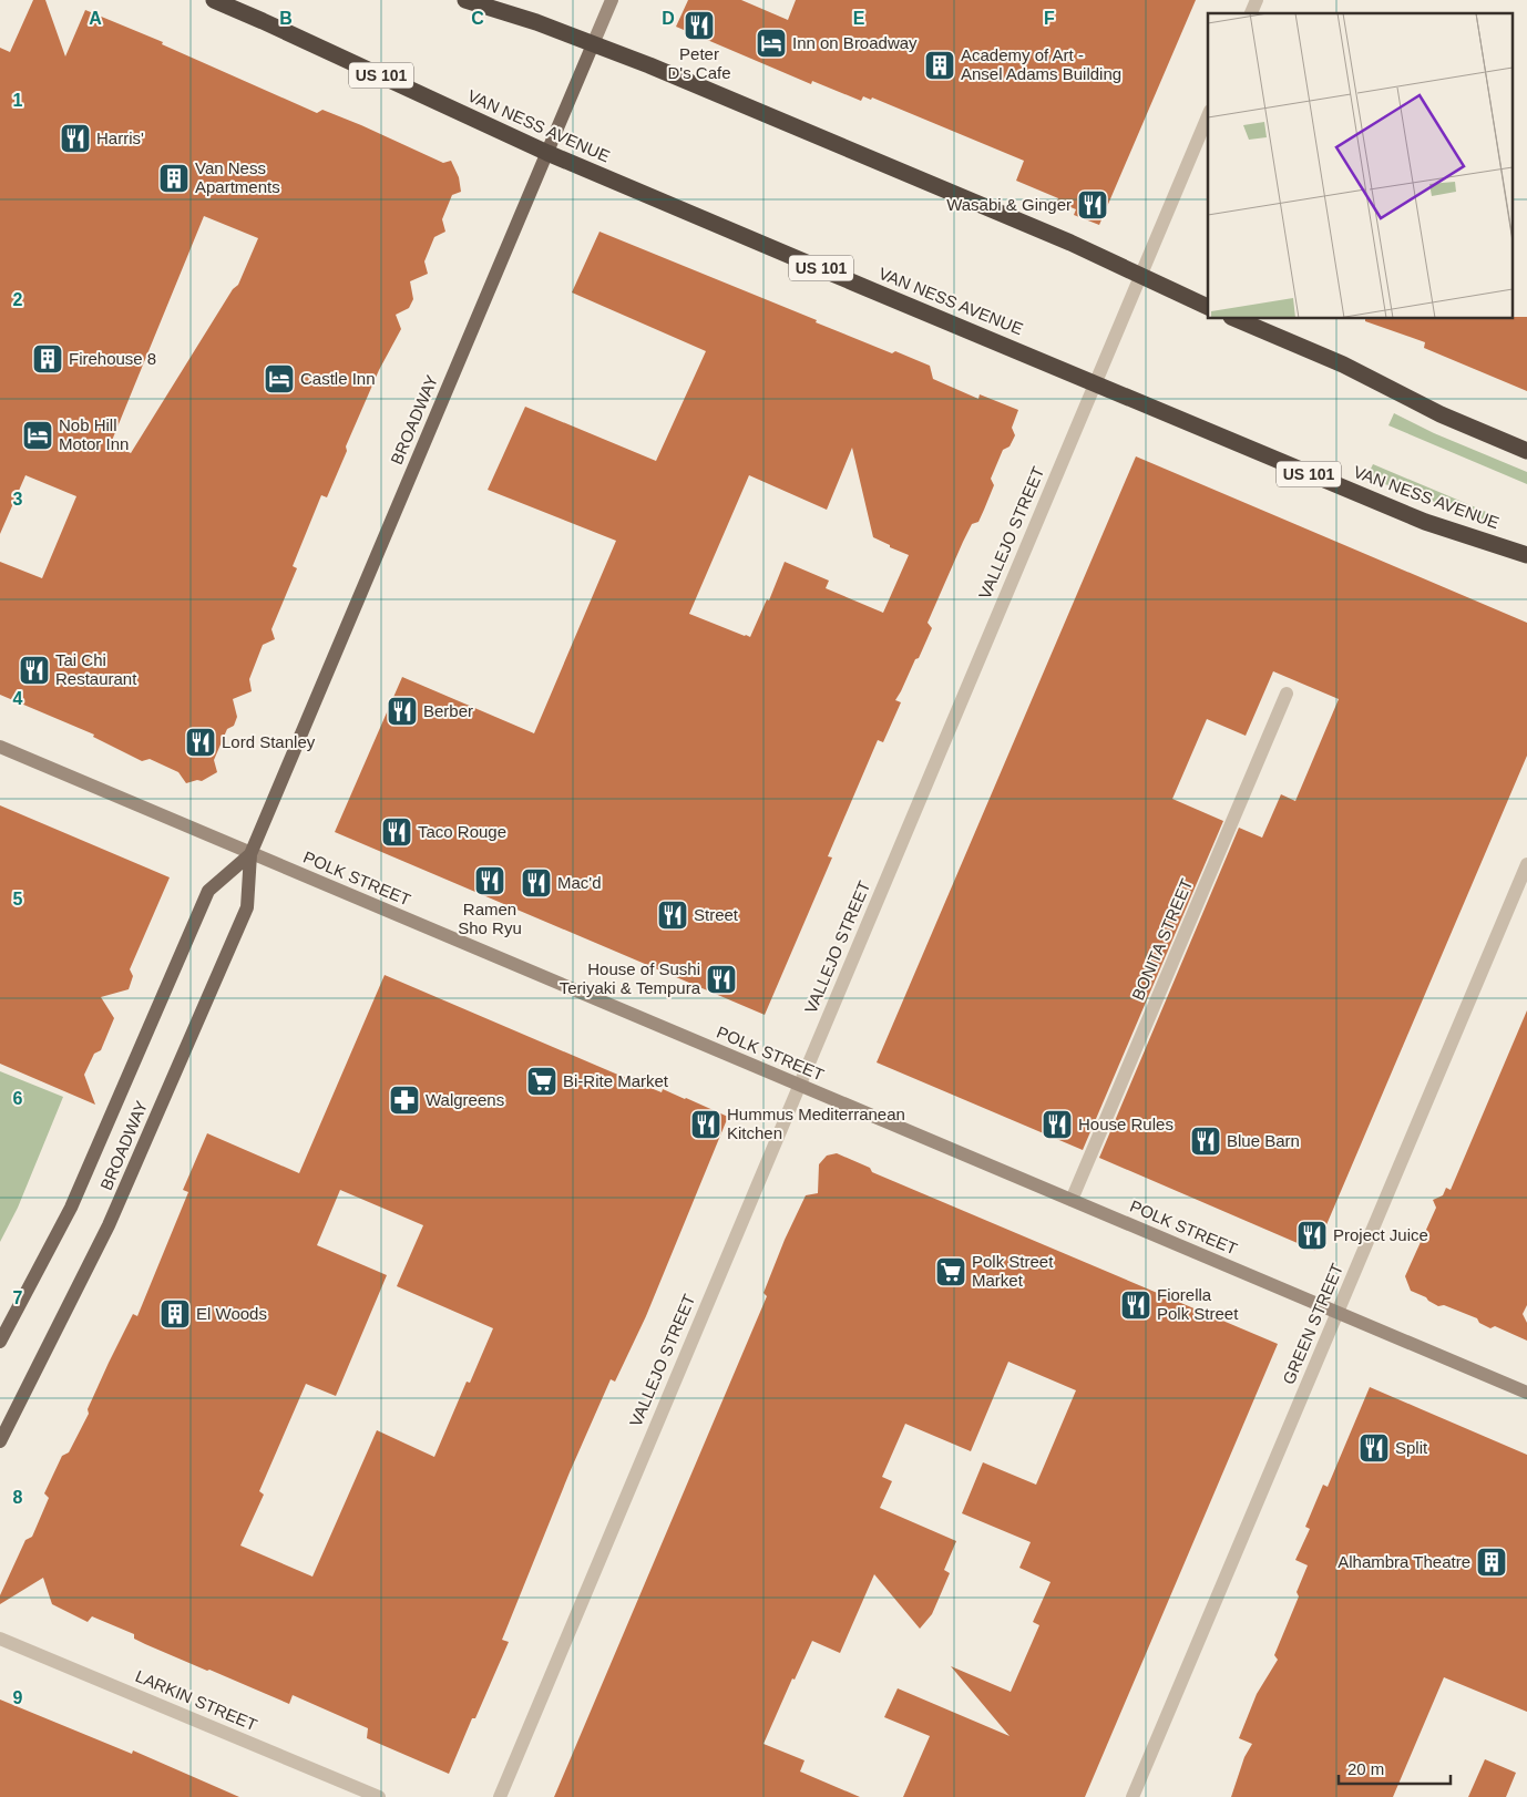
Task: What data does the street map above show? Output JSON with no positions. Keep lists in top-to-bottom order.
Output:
{
  "streets": {
    "highway": ["US 101", "VAN NESS AVENUE"],
    "main road": ["BROADWAY"],
    "street": [
      "VALLEJO STREET",
      "POLK STREET",
      "BONITA STREET",
      "GREEN STREET",
      "LARKIN STREET"
    ]
  },
  "crossings": [
    ["VAN NESS AVENUE", "BROADWAY"],
    ["VAN NESS AVENUE", "VALLEJO STREET"],
    ["BROADWAY", "POLK STREET"],
    ["VALLEJO STREET", "POLK STREET"],
    ["POLK STREET", "BONITA STREET"],
    ["POLK STREET", "GREEN STREET"]
  ],
  "places": {
    "restaurant": [
      "Peter D's Cafe",
      "Harris'",
      "Wasabi & Ginger",
      "Tai Chi Restaurant",
      "Berber",
      "Lord Stanley",
      "Taco Rouge",
      "Ramen Sho Ryu",
      "Mac'd",
      "Street",
      "House of Sushi Teriyaki & Tempura",
      "Hummus Mediterranean Kitchen",
      "House Rules",
      "Blue Barn",
      "Project Juice",
      "Fiorella Polk Street",
      "Split"
    ],
    "hotel": ["Inn on Broadway", "Castle Inn", "Nob Hill Motor Inn"],
    "building": [
      "Academy of Art - Ansel Adams Building",
      "Van Ness Apartments",
      "Firehouse 8",
      "El Woods",
      "Alhambra Theatre"
    ],
    "supermarket": ["Bi-Rite Market", "Polk Street Market"],
    "pharmacy": ["Walgreens"]
  },
  "scale_bar": "20 m",
  "grid": {
    "columns": [
      "A",
      "B",
      "C",
      "D",
      "E",
      "F"
    ],
    "rows": [
      "1",
      "2",
      "3",
      "4",
      "5",
      "6",
      "7",
      "8",
      "9"
    ]
  }
}
